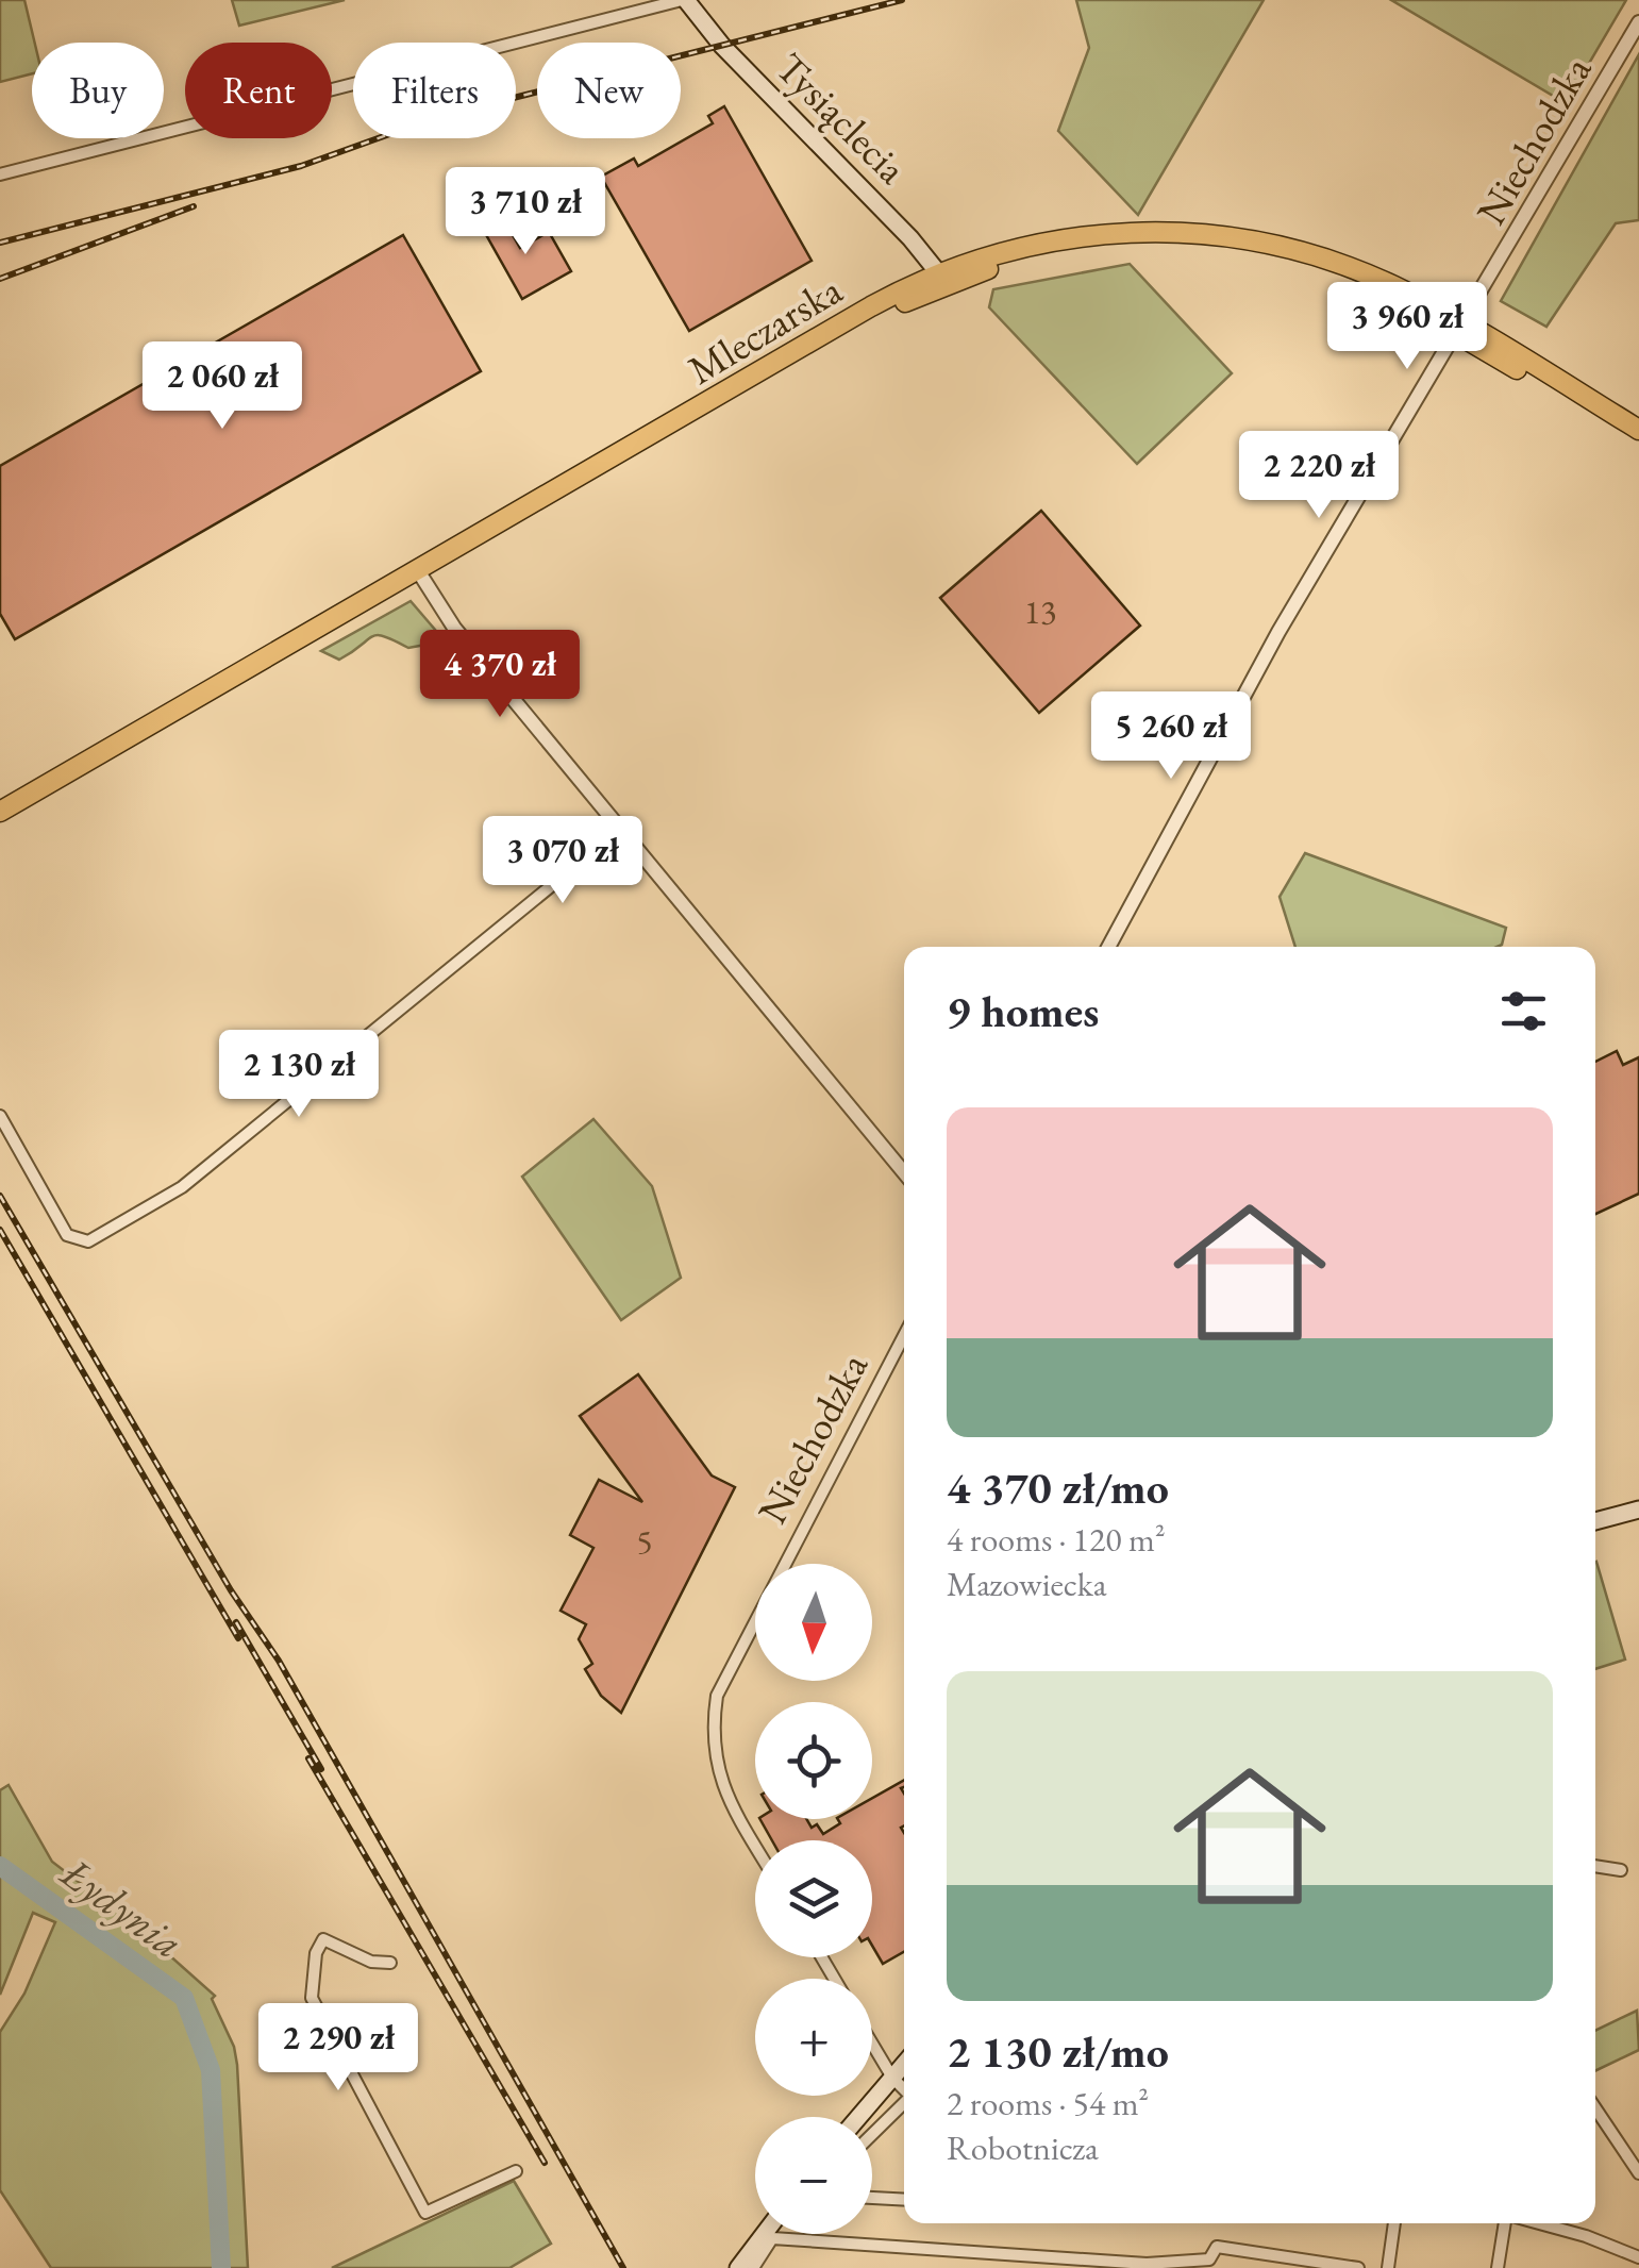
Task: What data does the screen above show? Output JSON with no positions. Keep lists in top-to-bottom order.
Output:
{
  "streets": {
    "main road": ["Tysiąclecia", "Mleczarska"],
    "street": ["Niechodzka"]
  },
  "crossings": [
    ["Tysiąclecia", "Mleczarska"],
    ["Niechodzka", "Mleczarska"]
  ],
  "water": ["Łydynia"],
  "house_numbers": ["13", "5"],
  "north": "bottom",
  "page": {
    "chip": [
      "Buy",
      "Rent",
      "Filters",
      "New"
    ],
    "price": [
      "3 710 zł",
      "3 960 zł",
      "2 060 zł",
      "2 220 zł",
      "4 370 zł",
      "5 260 zł",
      "3 070 zł",
      "2 130 zł",
      "2 290 zł"
    ],
    "heading": "9 homes",
    "list": [
      {
        "name": "4 370 zł/mo",
        "note": "4 rooms · 120 m² · Mazowiecka"
      },
      {
        "name": "2 130 zł/mo",
        "note": "2 rooms · 54 m² · Robotnicza"
      }
    ],
    "map_buttons": ["+", "−"]
  }
}
